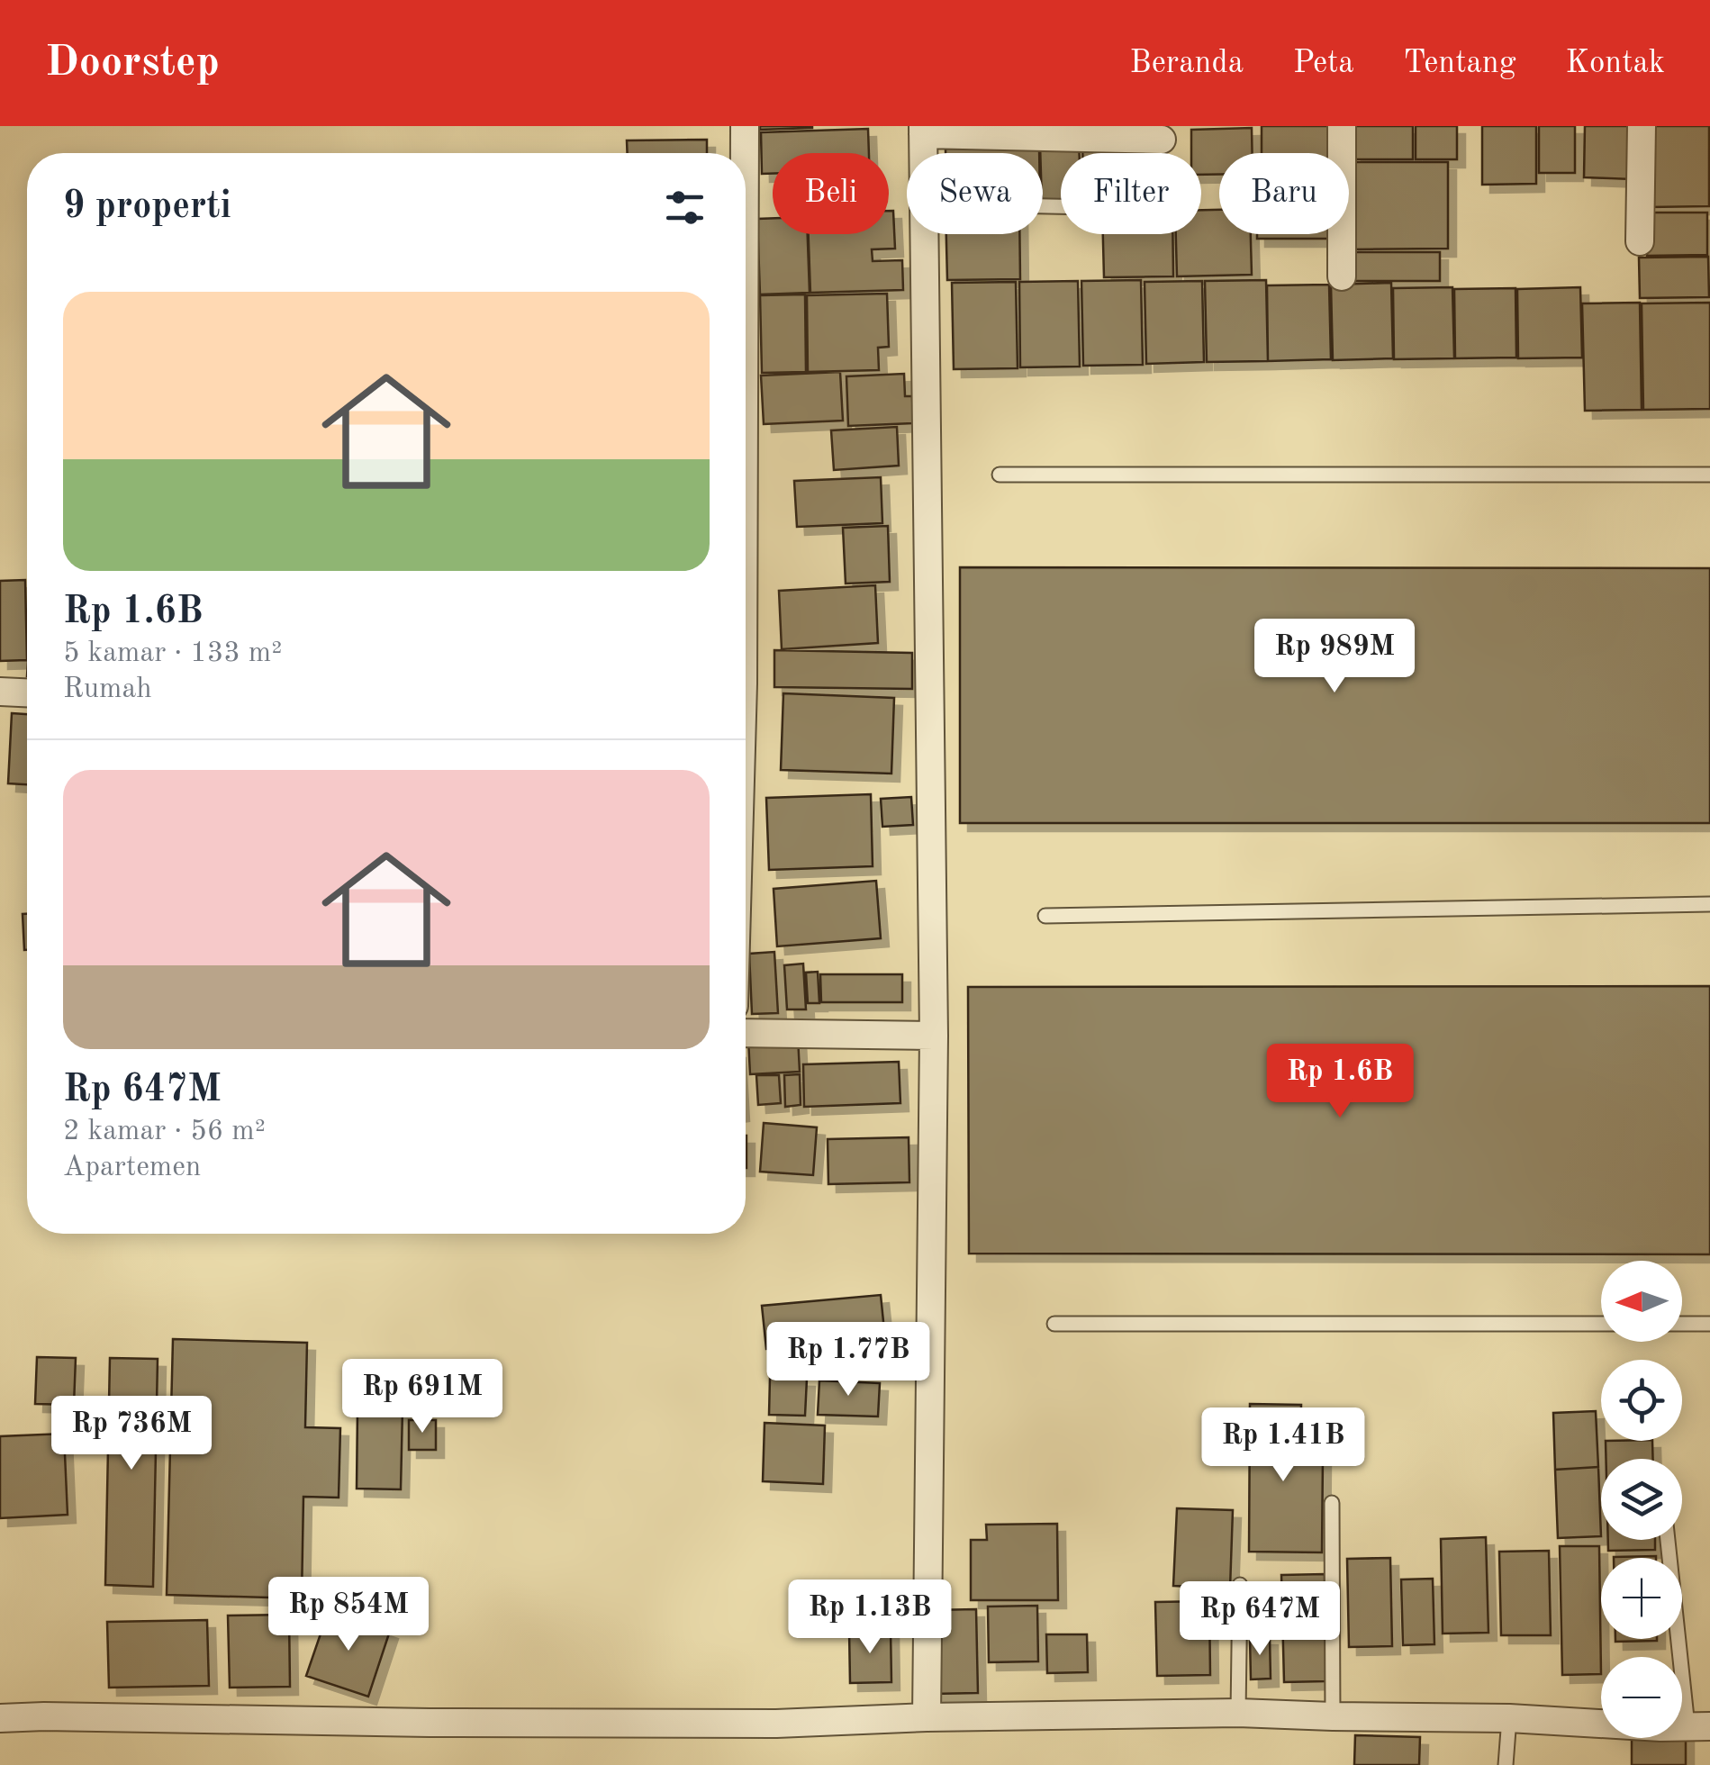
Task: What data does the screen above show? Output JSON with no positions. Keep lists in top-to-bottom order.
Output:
{
  "north": "left",
  "page": {
    "header": "Doorstep",
    "nav": [
      "Beranda",
      "Peta",
      "Tentang",
      "Kontak"
    ],
    "chip": [
      "Beli",
      "Sewa",
      "Filter",
      "Baru"
    ],
    "heading": "9 properti",
    "list": [
      {
        "name": "Rp 1.6B",
        "note": "5 kamar · 133 m² · Rumah"
      },
      {
        "name": "Rp 647M",
        "note": "2 kamar · 56 m² · Apartemen"
      }
    ],
    "price": [
      "Rp 989M",
      "Rp 1.6B",
      "Rp 1.77B",
      "Rp 691M",
      "Rp 736M",
      "Rp 1.41B",
      "Rp 854M",
      "Rp 1.13B",
      "Rp 647M"
    ],
    "map_buttons": ["+", "−"]
  }
}
